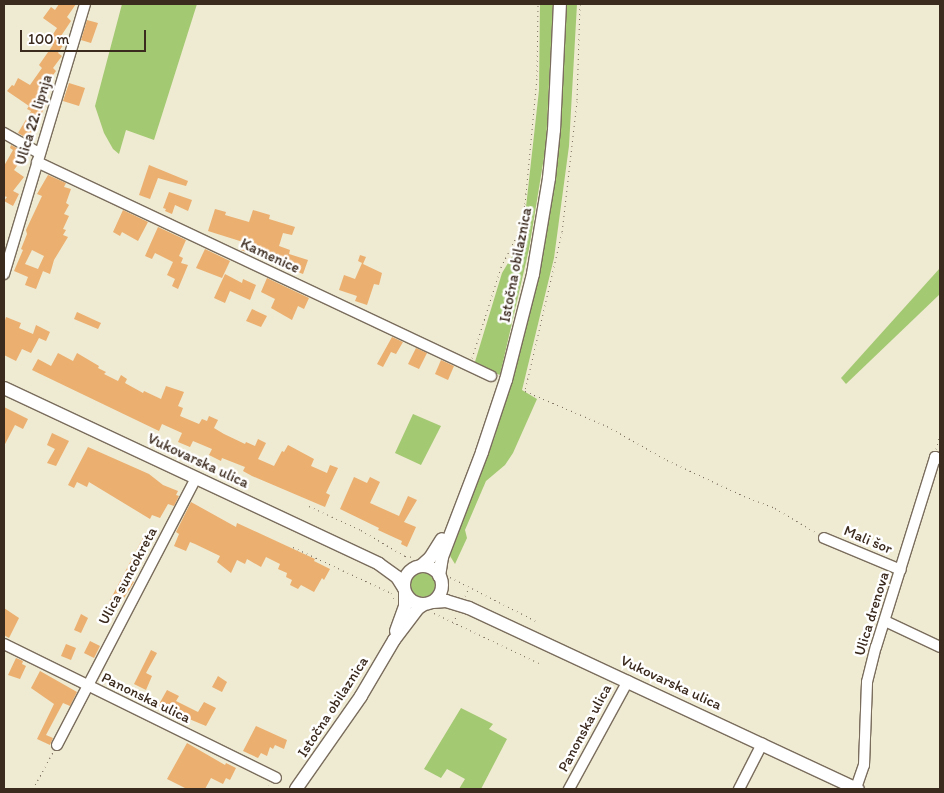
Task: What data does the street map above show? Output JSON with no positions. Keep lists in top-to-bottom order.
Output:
{
  "streets": {
    "main road": ["Istočna obilaznica", "Vukovarska ulica"],
    "street": [
      "Ulica 22. lipnja",
      "Kamenice",
      "Mali šor",
      "Ulica suncokreta",
      "Ulica drenova",
      "Panonska ulica"
    ]
  },
  "crossings": [
    ["Ulica 22. lipnja", "Kamenice"],
    ["Istočna obilaznica", "Vukovarska ulica"],
    ["Vukovarska ulica", "Ulica suncokreta"],
    ["Vukovarska ulica", "Ulica drenova"],
    ["Vukovarska ulica", "Panonska ulica"],
    ["Mali šor", "Ulica drenova"],
    ["Ulica suncokreta", "Panonska ulica"]
  ],
  "scale_bar": "100 m"
}
